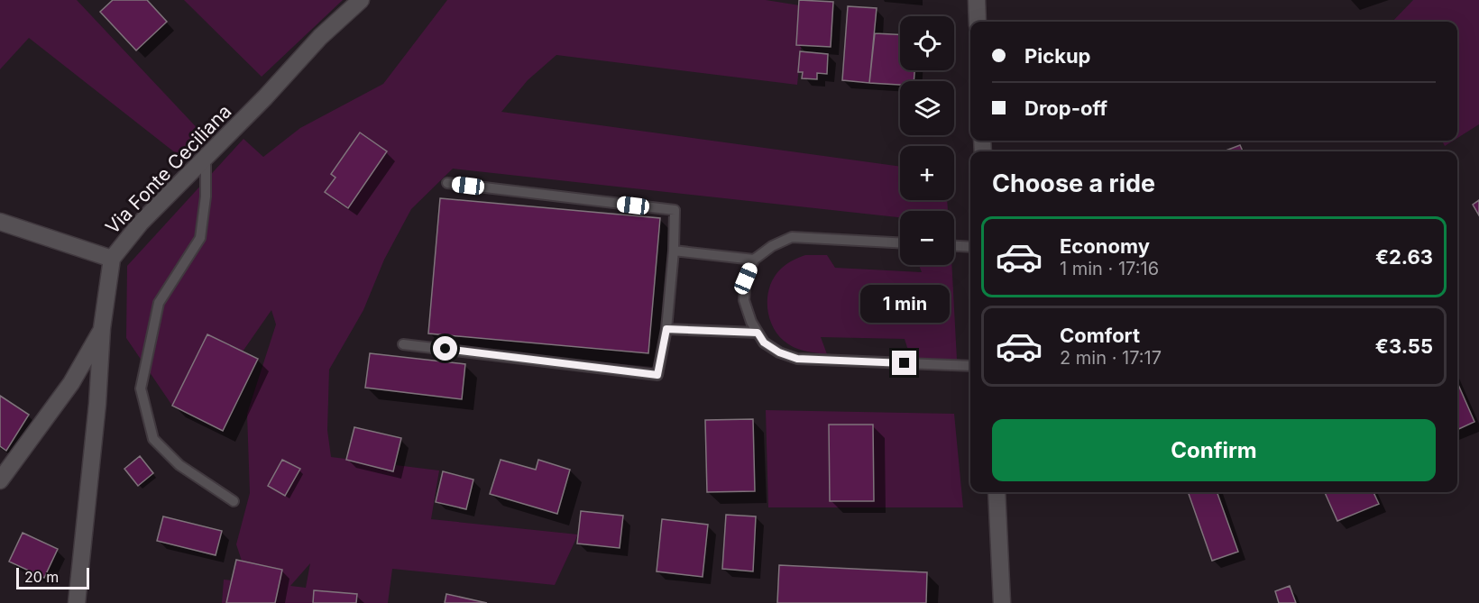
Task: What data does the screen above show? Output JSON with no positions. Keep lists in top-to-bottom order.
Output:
{
  "streets": {
    "street": ["Via Fonte Ceciliana"]
  },
  "scale_bar": "20 m",
  "page": {
    "map_buttons": ["+", "−"],
    "banner": ["Pickup", "Drop-off"],
    "heading": "Choose a ride",
    "list": [
      {
        "name": "Economy",
        "note": "1 min · 17:16",
        "value": "€2.63"
      },
      {
        "name": "Comfort",
        "note": "2 min · 17:17",
        "value": "€3.55"
      }
    ],
    "bubble": "1 min",
    "buttons": "Confirm",
    "scale": "20 m"
  }
}
